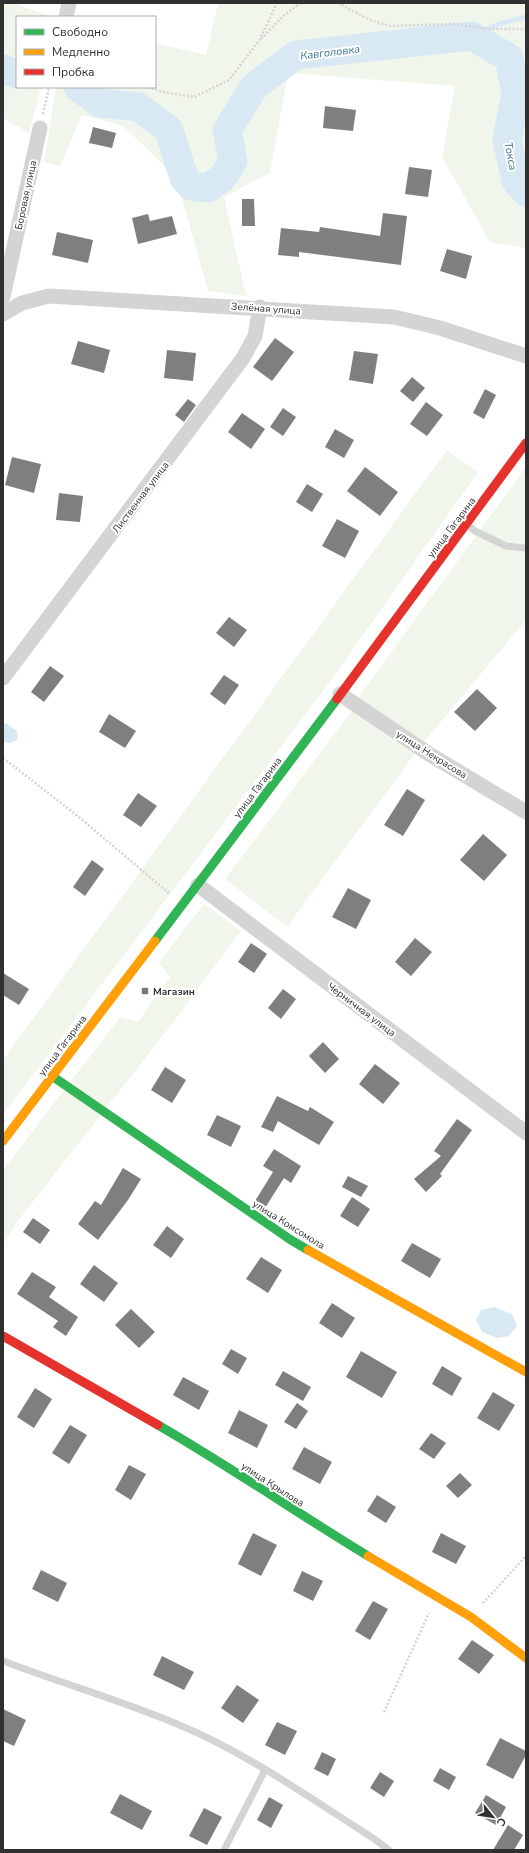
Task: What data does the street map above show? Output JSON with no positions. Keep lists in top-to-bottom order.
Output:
{
  "streets": {
    "street": [
      "Боровая улица",
      "Зелёная улица",
      "Лиственная улица",
      "улица Гагарина",
      "улица Некрасова",
      "Черничная улица",
      "улица Комсомола",
      "улица Крылова"
    ]
  },
  "crossings": [
    ["Зелёная улица", "Лиственная улица"],
    ["улица Гагарина", "улица Некрасова"],
    ["улица Гагарина", "Черничная улица"],
    ["улица Гагарина", "улица Комсомола"]
  ],
  "water": ["Кавголовка", "Токса"],
  "places": {
    "transit": ["Магазин"]
  },
  "legend": ["Свободно", "Медленно", "Пробка"],
  "north": "bottom right"
}
